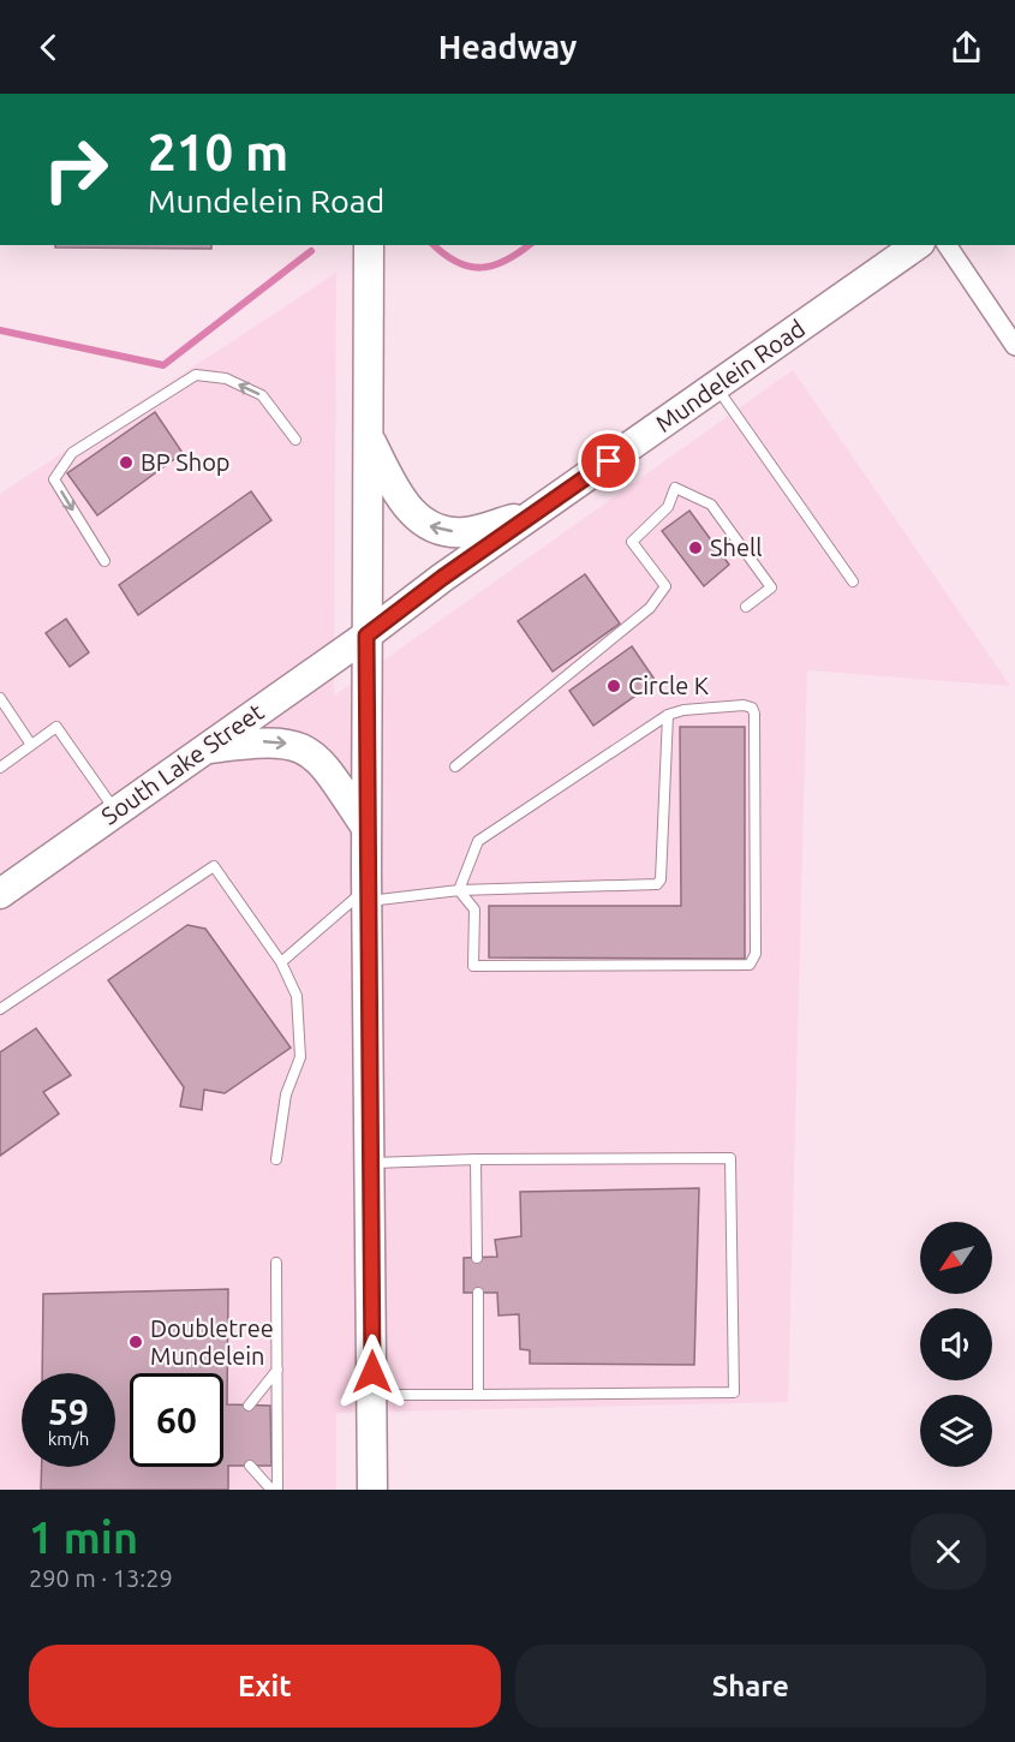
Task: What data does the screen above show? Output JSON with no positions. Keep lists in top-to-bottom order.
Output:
{
  "streets": {
    "main road": ["Mundelein Road", "South Lake Street"]
  },
  "crossings": [
    ["Mundelein Road", "South Lake Street"]
  ],
  "places": [
    "BP Shop",
    "Shell",
    "Circle K",
    "Doubletree Mundelein"
  ],
  "north": "bottom left",
  "page": {
    "header": "Headway",
    "turn": ["210 m", "Mundelein Road"],
    "speed": "59 km/h",
    "limit": "60",
    "heading": ["1 min", "290 m · 13:29"],
    "buttons": ["Exit", "Share"]
  }
}
